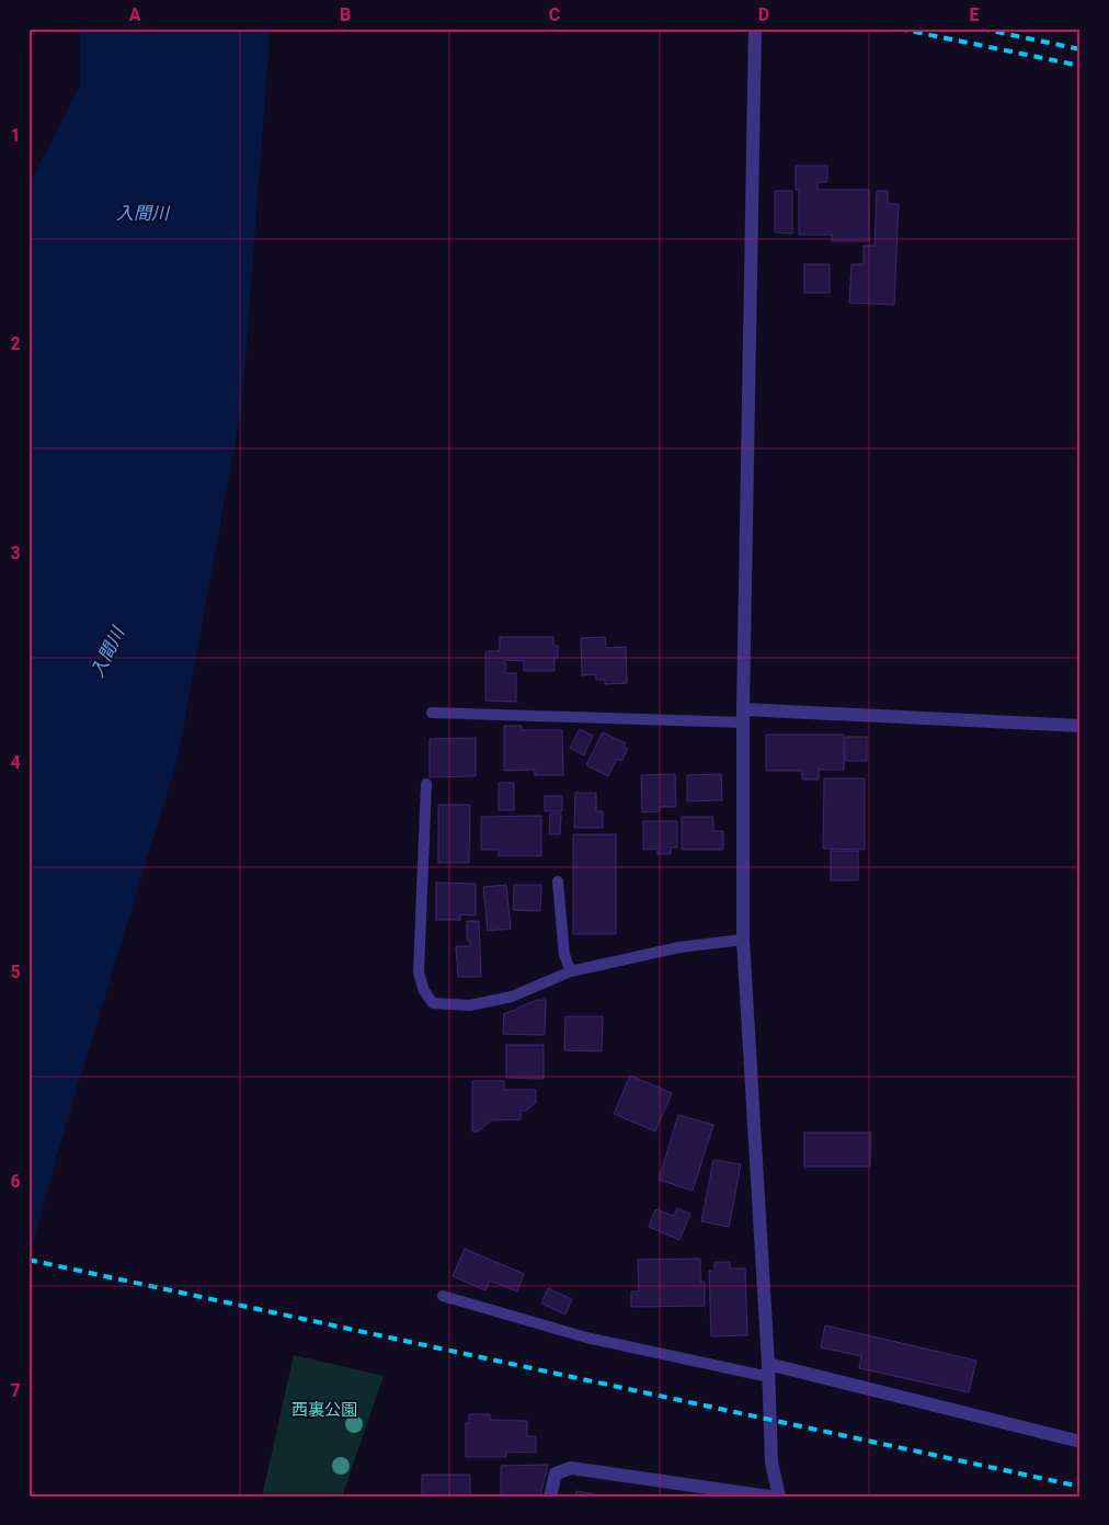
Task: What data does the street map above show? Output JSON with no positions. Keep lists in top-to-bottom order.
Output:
{
  "water": ["入間川"],
  "parks": ["西裏公園"],
  "grid": {
    "columns": [
      "A",
      "B",
      "C",
      "D",
      "E"
    ],
    "rows": [
      "1",
      "2",
      "3",
      "4",
      "5",
      "6",
      "7"
    ]
  }
}
